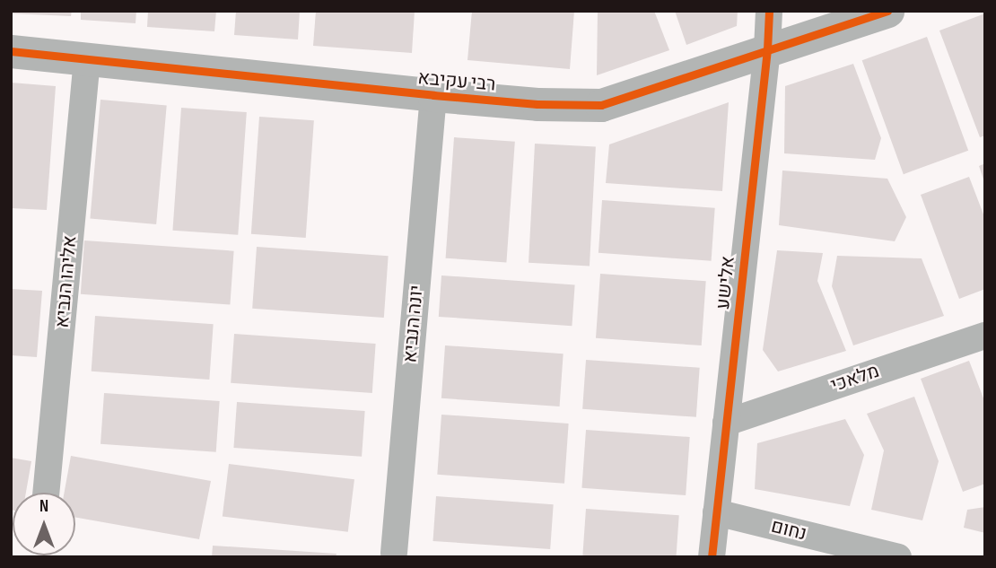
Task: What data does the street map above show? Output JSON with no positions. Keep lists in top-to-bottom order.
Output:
{
  "streets": {
    "street": [
      "רבי עקיבא",
      "אליהו הנביא",
      "אלישע",
      "יונה הנביא",
      "מלאכי",
      "נחום"
    ]
  },
  "crossings": [
    ["רבי עקיבא", "אליהו הנביא"],
    ["רבי עקיבא", "אלישע"],
    ["רבי עקיבא", "יונה הנביא"],
    ["אלישע", "מלאכי"],
    ["אלישע", "נחום"]
  ],
  "north": "top"
}
